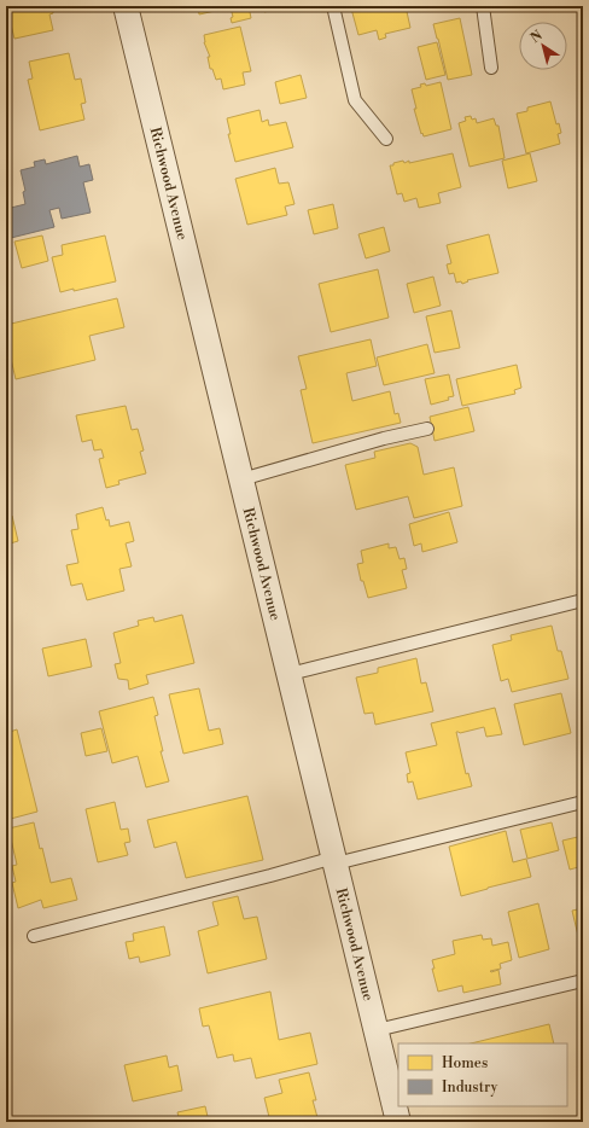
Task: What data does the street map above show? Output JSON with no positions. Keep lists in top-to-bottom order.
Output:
{
  "streets": {
    "street": ["Richwood Avenue"]
  },
  "legend": ["Homes", "Industry"],
  "north": "top left"
}
